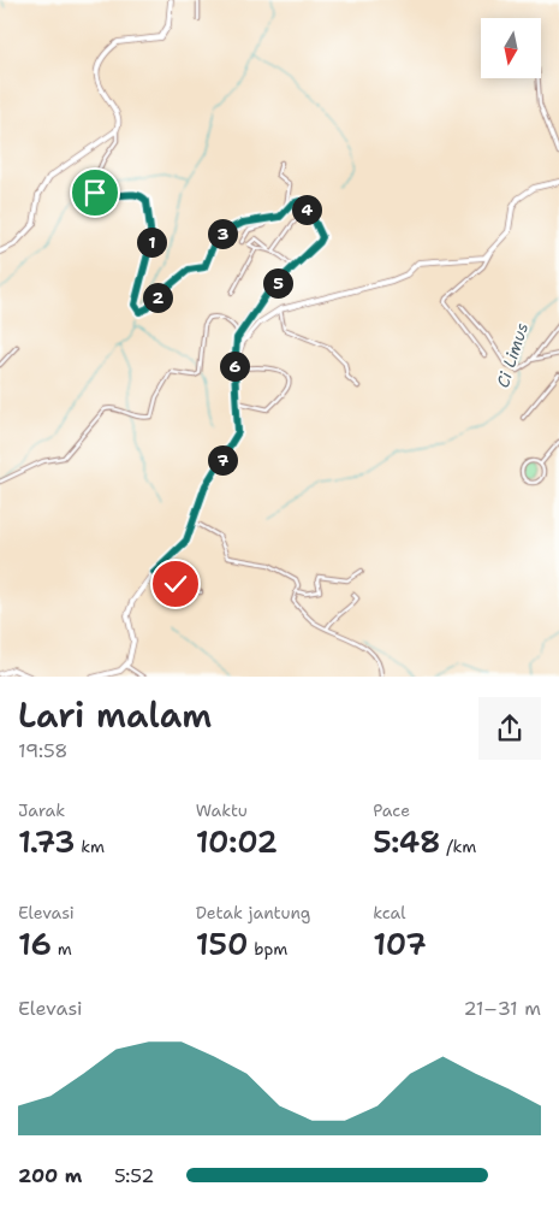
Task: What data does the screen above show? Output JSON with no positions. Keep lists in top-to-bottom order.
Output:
{
  "water": ["Ci Limus"],
  "north": "bottom",
  "page": {
    "pins": [
      "4",
      "3",
      "1",
      "5",
      "2",
      "6",
      "7"
    ],
    "heading": ["Lari malam", "19:58"],
    "stats": [
      ["Jarak", "1.73 km"],
      ["Waktu", "10:02"],
      ["Pace", "5:48 /km"],
      ["Elevasi", "16 m"],
      ["Detak jantung", "150 bpm"],
      ["kcal", "107"]
    ],
    "chart": ["Elevasi", "21–31 m"],
    "list": [
      {
        "name": "200 m",
        "note": "5:52"
      }
    ]
  }
}
